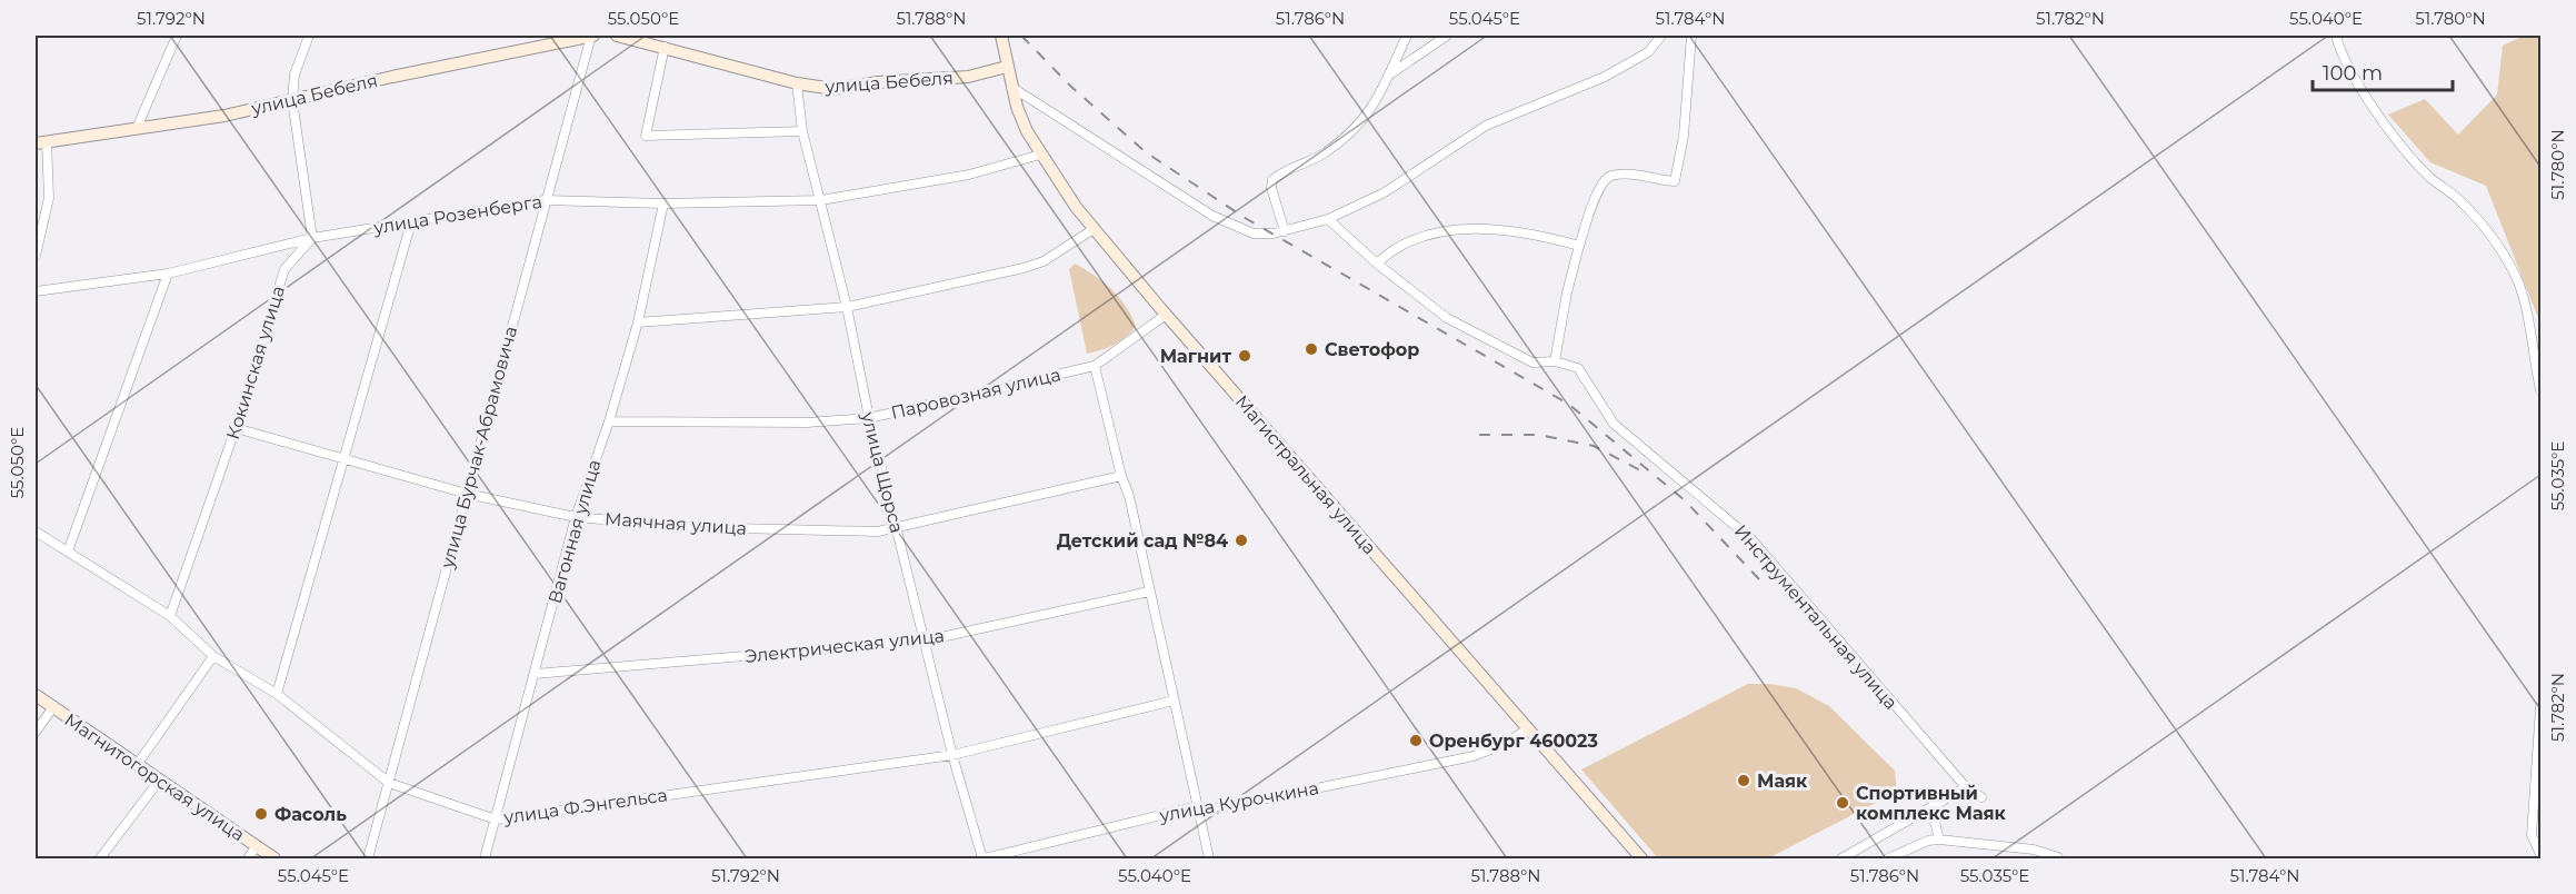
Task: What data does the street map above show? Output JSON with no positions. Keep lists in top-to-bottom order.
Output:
{
  "streets": {
    "street": [
      "улица Бебеля",
      "улица Розенберга",
      "Кокинская улица",
      "Паровозная улица",
      "улица Бурчак-Абрамовича",
      "улица Щорса",
      "Магистральная улица",
      "Маячная улица",
      "Вагонная улица",
      "Инструментальная улица",
      "Электрическая улица",
      "Магнитогорская улица",
      "улица Курочкина",
      "улица Ф.Энгельса"
    ]
  },
  "crossings": [
    ["улица Бебеля", "улица Бурчак-Абрамовича"],
    ["улица Бебеля", "улица Щорса"],
    ["улица Бебеля", "Магистральная улица"],
    ["улица Розенберга", "Кокинская улица"],
    ["улица Розенберга", "улица Бурчак-Абрамовича"],
    ["улица Розенберга", "улица Щорса"],
    ["улица Розенберга", "Магистральная улица"],
    ["улица Розенберга", "Вагонная улица"],
    ["Кокинская улица", "Маячная улица"],
    ["Кокинская улица", "улица Ф.Энгельса"],
    ["Паровозная улица", "улица Щорса"],
    ["Паровозная улица", "Магистральная улица"],
    ["Паровозная улица", "Вагонная улица"],
    ["улица Бурчак-Абрамовича", "Маячная улица"],
    ["улица Бурчак-Абрамовича", "улица Ф.Энгельса"],
    ["улица Щорса", "Маячная улица"],
    ["улица Щорса", "Электрическая улица"],
    ["улица Щорса", "улица Курочкина"],
    ["улица Щорса", "улица Ф.Энгельса"],
    ["Магистральная улица", "улица Курочкина"],
    ["Маячная улица", "Вагонная улица"],
    ["Вагонная улица", "Электрическая улица"],
    ["Вагонная улица", "улица Ф.Энгельса"]
  ],
  "places": [
    "Светофор",
    "Магнит",
    "Детский сад №84",
    "Оренбург 460023",
    "Маяк",
    "Спортивный комплекс Маяк",
    "Фасоль"
  ],
  "scale_bar": "100 m",
  "coordinates": [
    "51.792°N",
    "55.050°E",
    "51.788°N",
    "51.786°N",
    "55.045°E",
    "51.784°N",
    "51.782°N",
    "55.040°E",
    "51.780°N",
    "55.035°E"
  ]
}
